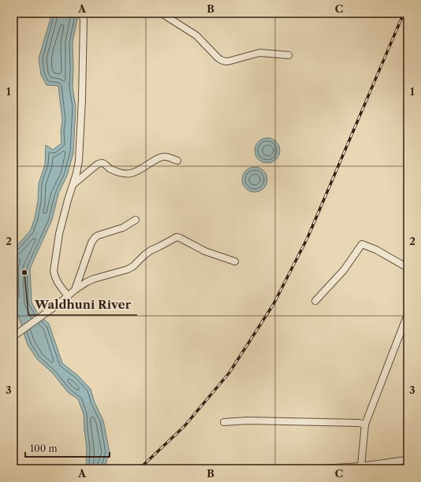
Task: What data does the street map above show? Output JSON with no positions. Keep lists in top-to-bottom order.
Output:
{
  "places": ["Waldhuni River"],
  "scale_bar": "100 m",
  "grid": {
    "columns": ["A", "B", "C"],
    "rows": ["1", "2", "3"]
  }
}
